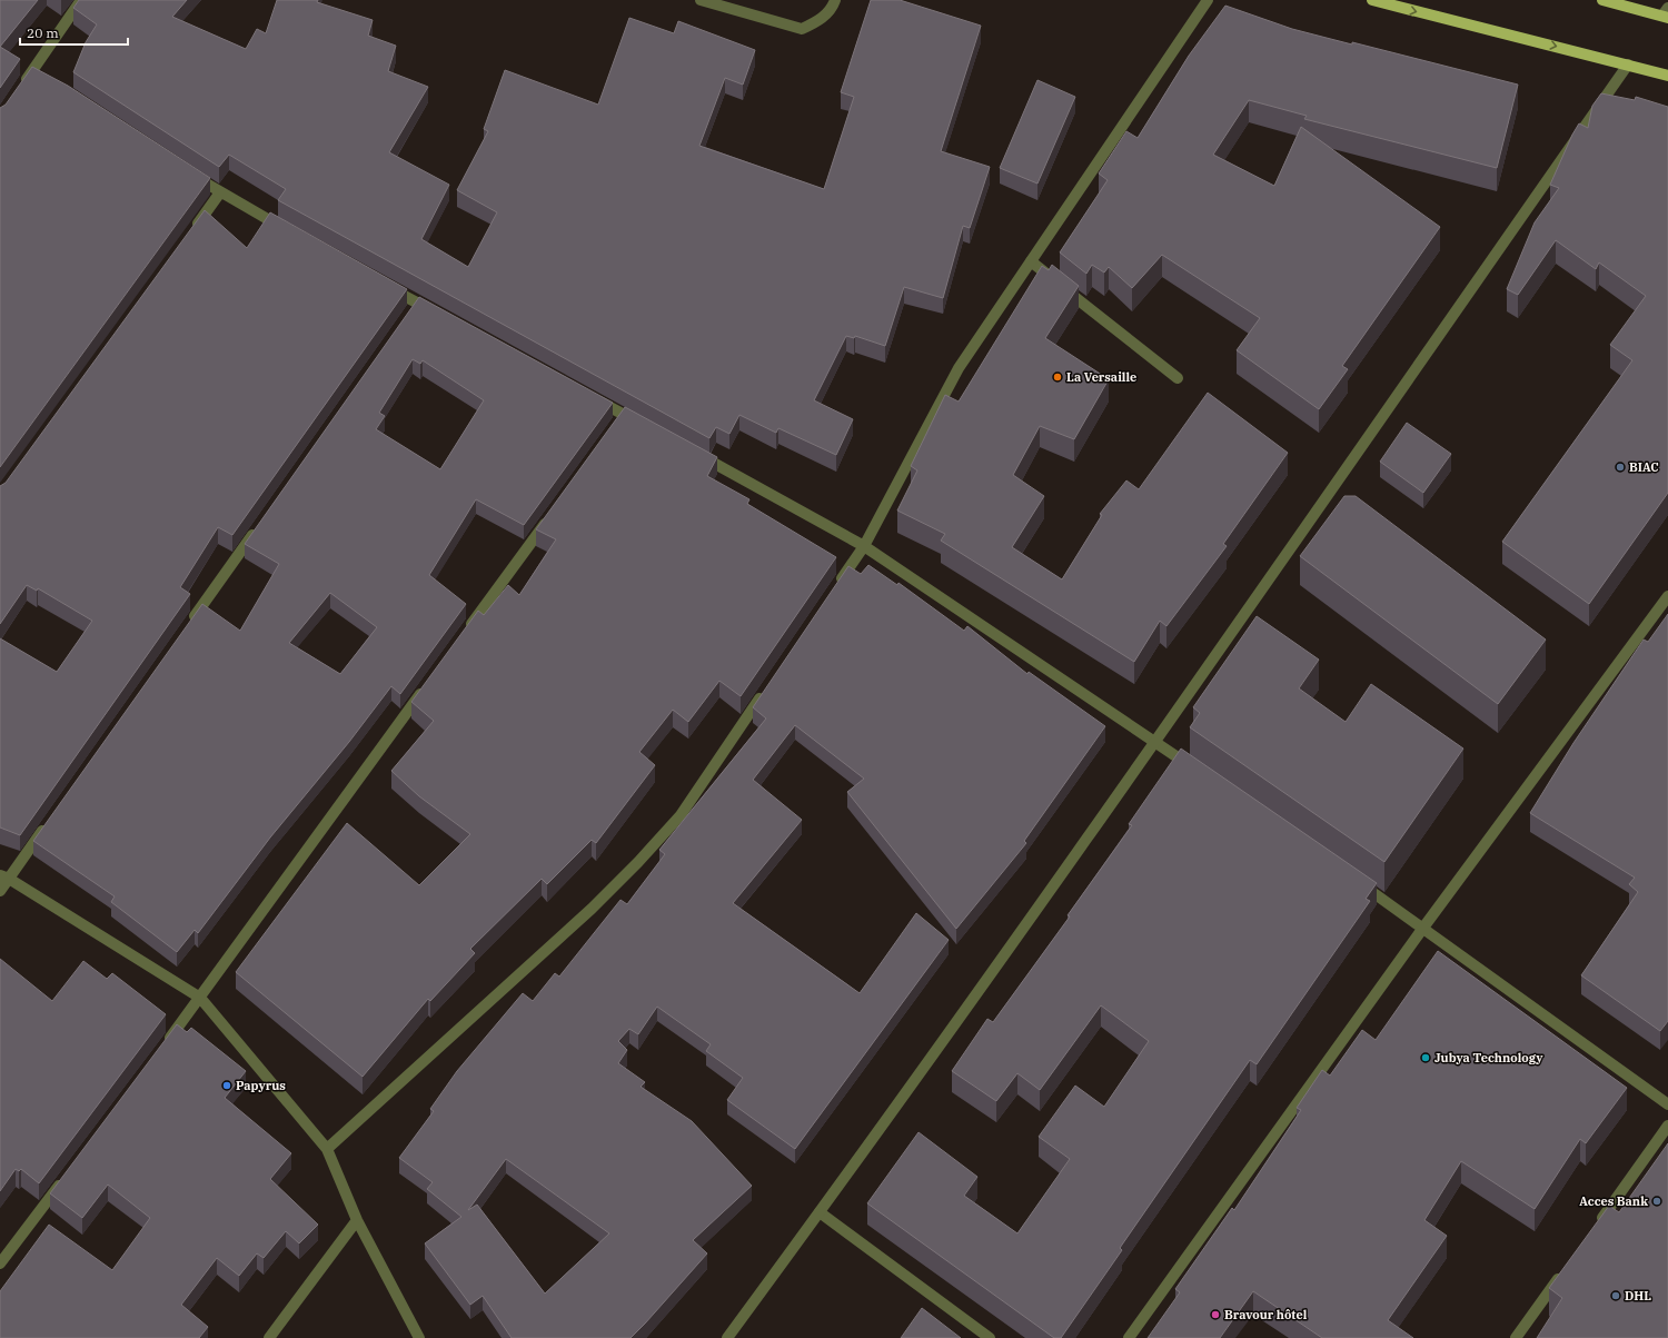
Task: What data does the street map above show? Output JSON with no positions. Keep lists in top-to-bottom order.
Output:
{
  "places": [
    "La Versaille",
    "BIAC",
    "Jubya Technology",
    "Papyrus",
    "Acces Bank",
    "DHL",
    "Bravour hôtel"
  ],
  "scale_bar": "20 m"
}
